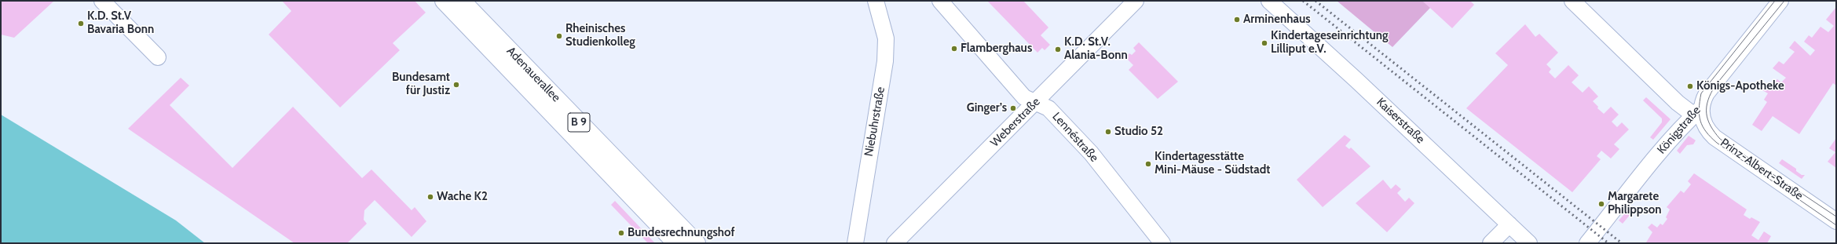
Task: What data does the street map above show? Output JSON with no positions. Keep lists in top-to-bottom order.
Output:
{
  "streets": {
    "main road": ["Adenauerallee", "B 9"],
    "street": [
      "Kaiserstraße",
      "Niebuhrstraße",
      "Weberstraße",
      "Königstraße",
      "Lennéstraße",
      "Prinz-Albert-Straße"
    ]
  },
  "crossings": [
    ["Weberstraße", "Lennéstraße"],
    ["Königstraße", "Prinz-Albert-Straße"]
  ],
  "places": [
    "Arminenhaus",
    "K.D. St.V Bavaria Bonn",
    "Rheinisches Studienkolleg",
    "Kindertageseinrichtung Lilliput e.V.",
    "Flamberghaus",
    "K.D. St.V. Alania-Bonn",
    "Bundesamt für Justiz",
    "Königs-Apotheke",
    "Ginger’s",
    "Studio 52",
    "Kindertagesstätte Mini-Mäuse - Südstadt",
    "Wache K2",
    "Margarete Philippson",
    "Bundesrechnungshof"
  ]
}
